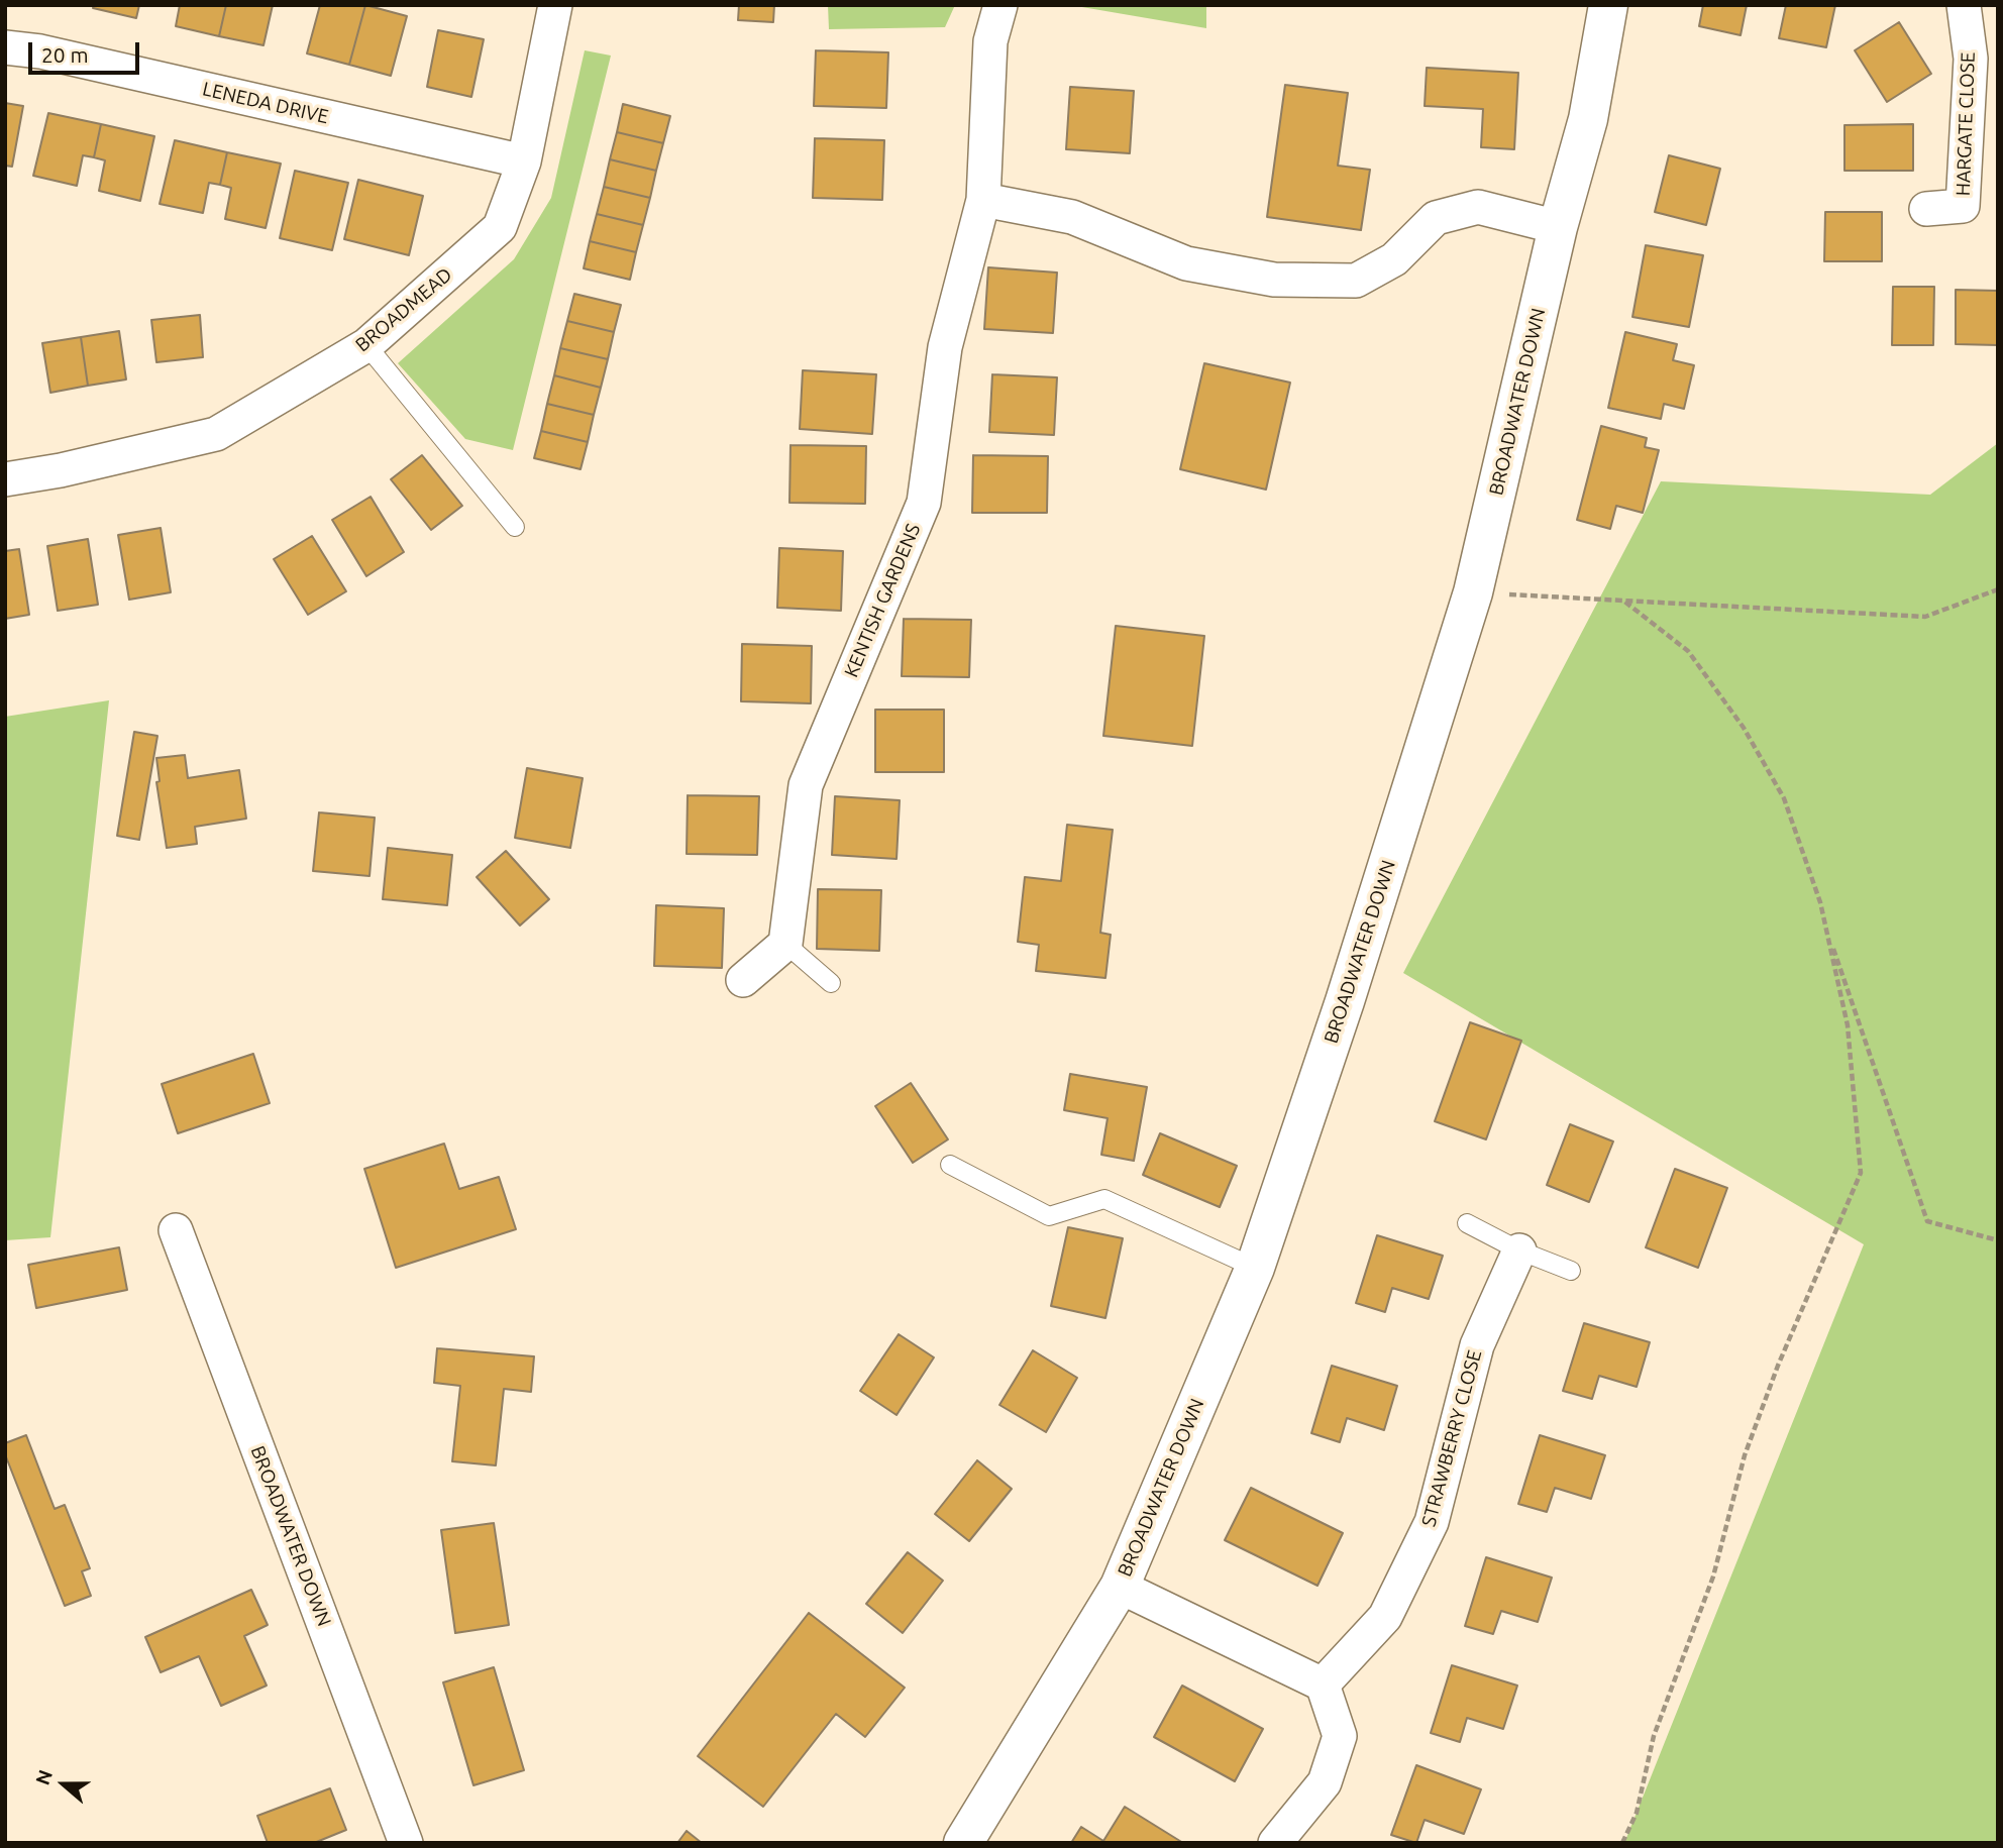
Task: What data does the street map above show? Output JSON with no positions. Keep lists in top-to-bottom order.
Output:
{
  "streets": {
    "street": [
      "LENEDA DRIVE",
      "HARGATE CLOSE",
      "BROADMEAD",
      "BROADWATER DOWN",
      "KENTISH GARDENS",
      "STRAWBERRY CLOSE"
    ]
  },
  "crossings": [
    ["LENEDA DRIVE", "BROADMEAD"]
  ],
  "scale_bar": "20 m",
  "north": "left"
}
